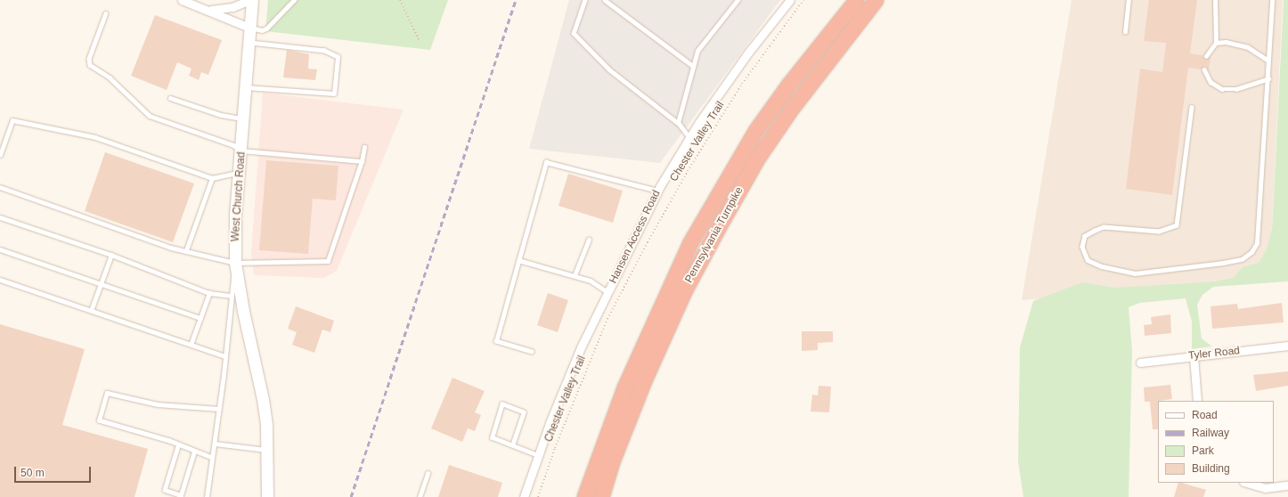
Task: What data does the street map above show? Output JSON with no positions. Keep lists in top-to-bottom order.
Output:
{
  "streets": {
    "highway": ["Pennsylvania Turnpike"],
    "street": ["West Church Road", "Hansen Access Road", "Tyler Road"],
    "path": ["Chester Valley Trail"]
  },
  "legend": [
    "Road",
    "Railway",
    "Park",
    "Building"
  ],
  "scale_bar": "50 m"
}
